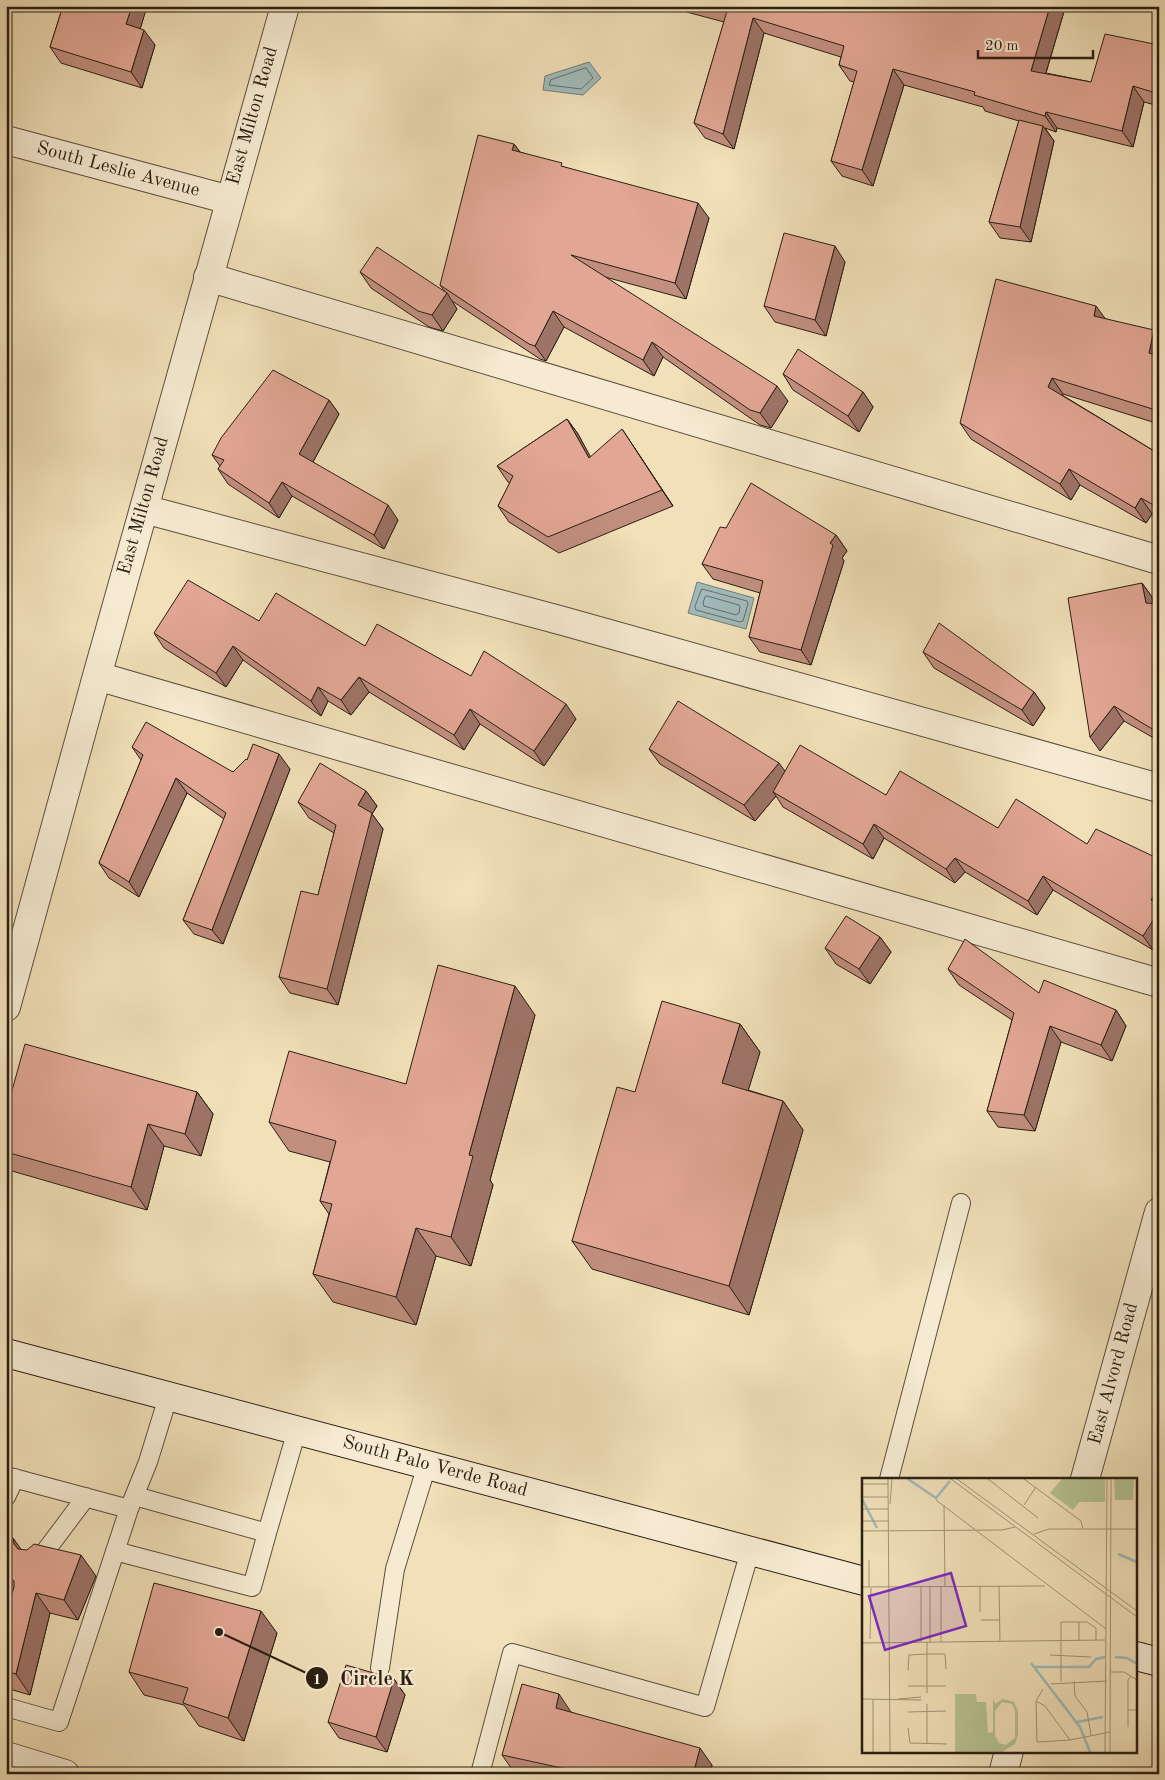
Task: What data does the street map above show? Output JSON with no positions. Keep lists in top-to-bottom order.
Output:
{
  "streets": {
    "street": [
      "East Milton Road",
      "South Leslie Avenue",
      "East Alvord Road",
      "South Palo Verde Road"
    ]
  },
  "crossings": [
    ["East Milton Road", "South Leslie Avenue"]
  ],
  "places": ["Circle K"],
  "scale_bar": "20 m"
}
